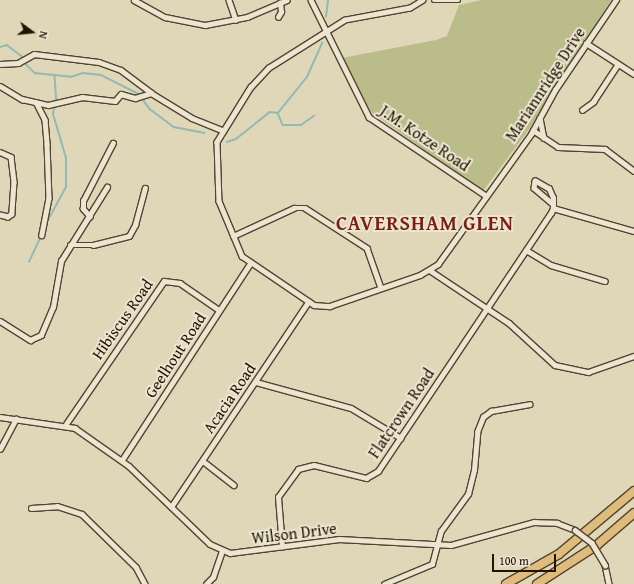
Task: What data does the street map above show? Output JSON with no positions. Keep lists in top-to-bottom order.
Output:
{
  "streets": {
    "street": [
      "Mariannridge Drive",
      "J.M. Kotze Road",
      "Hibiscus Road",
      "Geelhout Road",
      "Acacia Road",
      "Flatcrown Road",
      "Wilson Drive"
    ]
  },
  "crossings": [
    ["Mariannridge Drive", "J.M. Kotze Road"],
    ["Hibiscus Road", "Geelhout Road"],
    ["Flatcrown Road", "Wilson Drive"]
  ],
  "districts": ["CAVERSHAM GLEN"],
  "scale_bar": "100 m",
  "north": "right"
}
